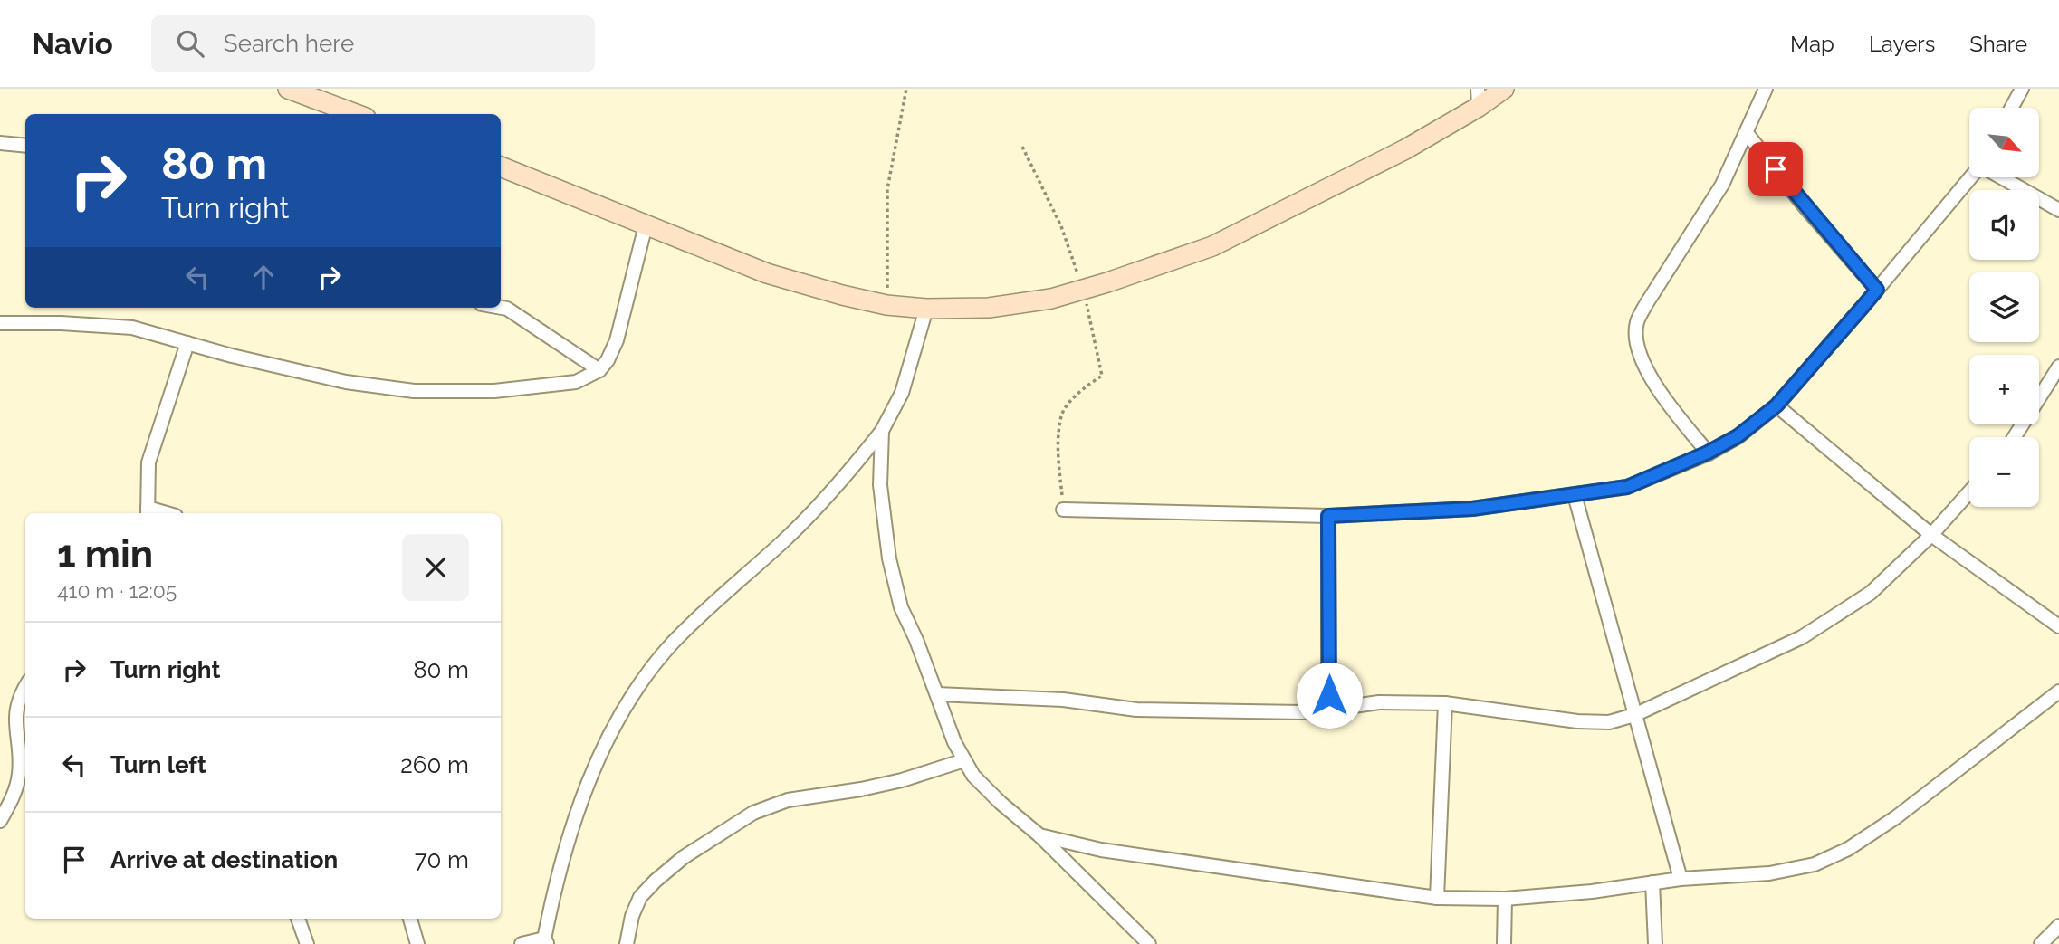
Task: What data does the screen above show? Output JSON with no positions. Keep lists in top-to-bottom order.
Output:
{
  "north": "bottom right",
  "page": {
    "header": "Navio",
    "search": "Search here",
    "nav": ["Map", "Layers", "Share"],
    "map_buttons": ["+", "−"],
    "turn": ["80 m", "Turn right"],
    "heading": ["1 min", "410 m · 12:05"],
    "list": [
      {
        "name": "Turn right",
        "value": "80 m"
      },
      {
        "name": "Turn left",
        "value": "260 m"
      },
      {
        "name": "Arrive at destination",
        "value": "70 m"
      }
    ]
  }
}
